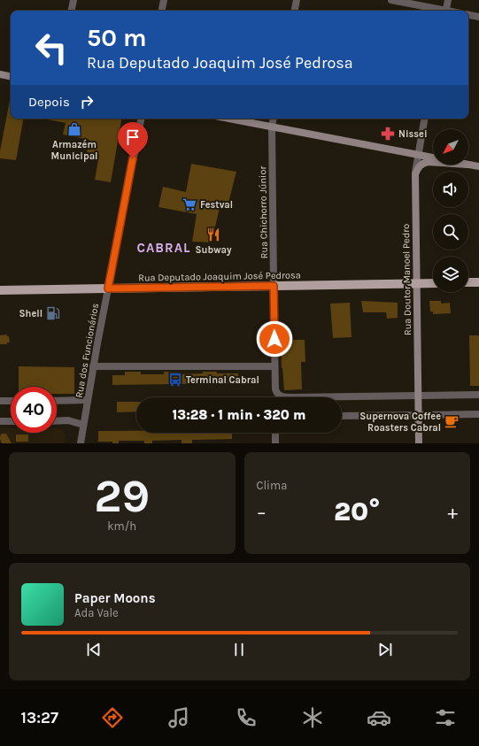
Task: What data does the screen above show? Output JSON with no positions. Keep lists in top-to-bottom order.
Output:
{
  "streets": {
    "main road": ["Rua Deputado Joaquim José Pedrosa", "Rua Doutor Manoel Pedro"],
    "street": ["Rua Chichorro Júnior", "Rua dos Funcionários"]
  },
  "crossings": [
    ["Rua Chichorro Júnior", "Rua Deputado Joaquim José Pedrosa"],
    ["Rua Chichorro Júnior", "Rua Doutor Manoel Pedro"],
    ["Rua Deputado Joaquim José Pedrosa", "Rua Doutor Manoel Pedro"],
    ["Rua Deputado Joaquim José Pedrosa", "Rua dos Funcionários"]
  ],
  "districts": ["CABRAL"],
  "places": {
    "shop": ["Armazém Municipal"],
    "pharmacy": ["Nissei"],
    "supermarket": ["Festval"],
    "restaurant": ["Subway"],
    "fuel station": ["Shell"],
    "bus stop": ["Terminal Cabral"],
    "cafe": ["Supernova Coffee Roasters Cabral"]
  },
  "north": "bottom left",
  "page": {
    "turn": ["50 m", "Rua Deputado Joaquim José Pedrosa"],
    "then": "Depois",
    "limit": "40",
    "trip": "13:28 · 1 min · 320 m",
    "tile": [
      ["29", "km/h"],
      "Clima"
    ],
    "heat": ["−", "20°", "+"],
    "song": ["Paper Moons", "Ada Vale"],
    "tabs": "13:27"
  }
}
